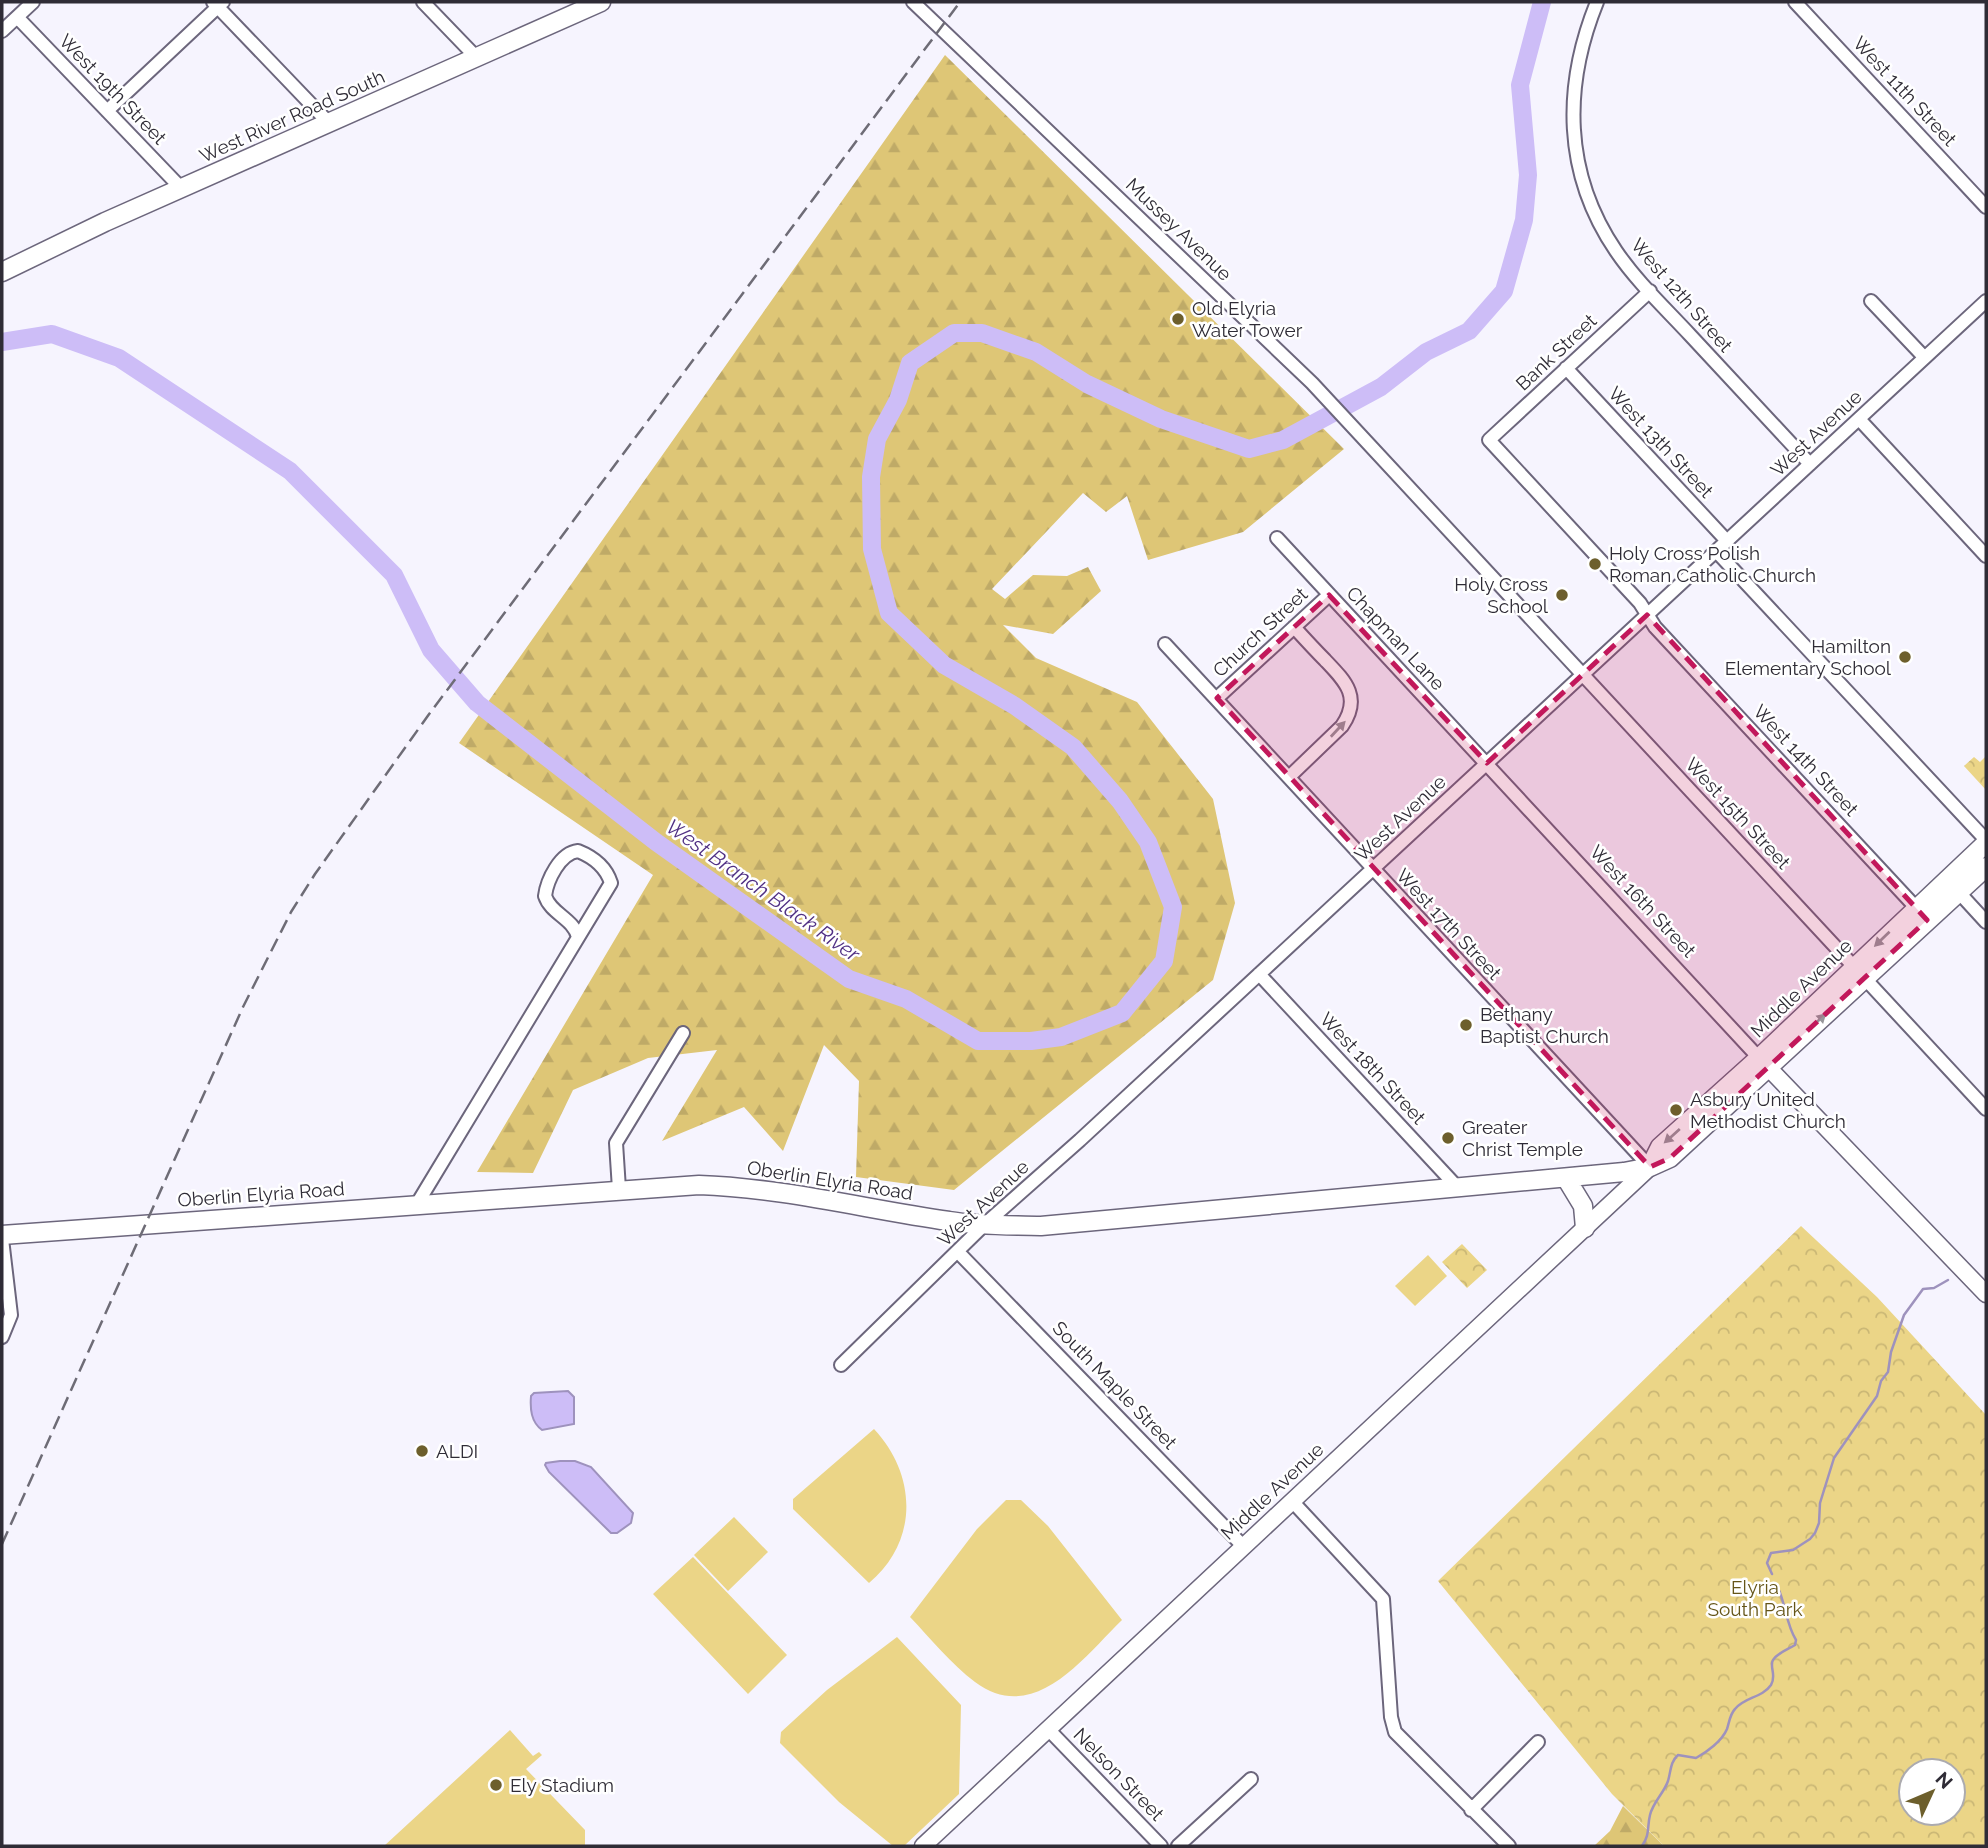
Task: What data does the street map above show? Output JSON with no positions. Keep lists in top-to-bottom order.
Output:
{
  "streets": {
    "main road": ["West River Road South", "Middle Avenue", "Oberlin Elyria Road"],
    "street": [
      "West 19th Street",
      "West 11th Street",
      "Mussey Avenue",
      "West 12th Street",
      "Bank Street",
      "West Avenue",
      "West 13th Street",
      "Church Street",
      "Chapman Lane",
      "West 14th Street",
      "West 15th Street",
      "West 16th Street",
      "West 17th Street",
      "West 18th Street",
      "South Maple Street",
      "Nelson Street"
    ]
  },
  "crossings": [
    ["West 19th Street", "West River Road South"],
    ["Mussey Avenue", "West Avenue"],
    ["Mussey Avenue", "West 15th Street"],
    ["West 12th Street", "Bank Street"],
    ["West 12th Street", "West Avenue"],
    ["Bank Street", "West 13th Street"],
    ["Bank Street", "West 14th Street"],
    ["West Avenue", "West 13th Street"],
    ["West Avenue", "Chapman Lane"],
    ["West Avenue", "West 14th Street"],
    ["West Avenue", "West 15th Street"],
    ["West Avenue", "West 16th Street"],
    ["West Avenue", "West 17th Street"],
    ["West Avenue", "West 18th Street"],
    ["West Avenue", "Oberlin Elyria Road"],
    ["West Avenue", "South Maple Street"],
    ["Church Street", "Chapman Lane"],
    ["Church Street", "West 17th Street"],
    ["Chapman Lane", "West 16th Street"],
    ["West 14th Street", "Middle Avenue"],
    ["West 15th Street", "Middle Avenue"],
    ["West 16th Street", "Middle Avenue"],
    ["West 17th Street", "Middle Avenue"],
    ["West 17th Street", "Oberlin Elyria Road"],
    ["Middle Avenue", "Oberlin Elyria Road"],
    ["Middle Avenue", "South Maple Street"],
    ["Middle Avenue", "Nelson Street"],
    ["West 18th Street", "Oberlin Elyria Road"]
  ],
  "water": ["West Branch Black River"],
  "parks": ["Elyria South Park"],
  "places": [
    "Old Elyria Water Tower",
    "Holy Cross Polish Roman Catholic Church",
    "Holy Cross School",
    "Hamilton Elementary School",
    "Bethany Baptist Church",
    "Asbury United Methodist Church",
    "Greater Christ Temple",
    "ALDI",
    "Ely Stadium"
  ],
  "north": "top right"
}
